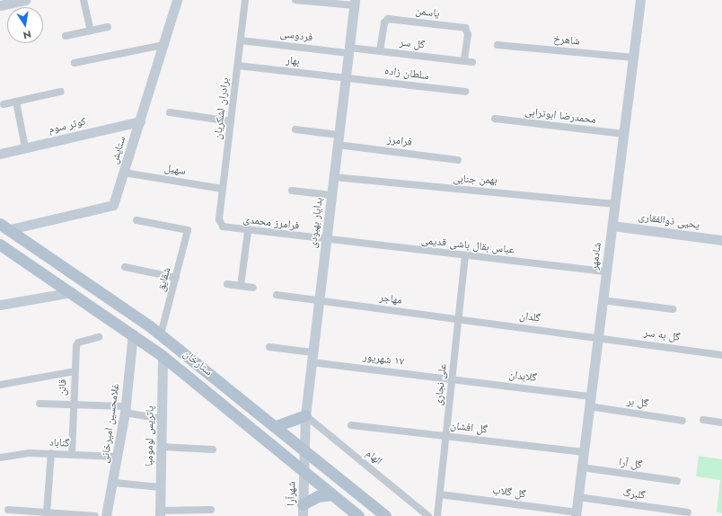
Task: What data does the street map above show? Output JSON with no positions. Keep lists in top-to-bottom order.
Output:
{
  "streets": {
    "main road": [
      "کوثر سوم",
      "ستایش",
      "یحیی ذوالفقاری",
      "بدایار بهبودی",
      "شادمهر",
      "ستارخان",
      "غلامحسین امیرخانی",
      "پاتریس لومومبا",
      "شهرآرا"
    ],
    "street": [
      "یاسمن",
      "فردوسی",
      "شاهرخ",
      "گل سر",
      "بهار",
      "سلطان زاده",
      "برادران لشکریان",
      "محمدرضا ابوترابی",
      "فرامرز",
      "سهیل",
      "بهمن جنابی",
      "فرامرز محمدی",
      "عباس بقال باشی قدیمی",
      "شقایق",
      "مهاجر",
      "گلدان",
      "گل به سر",
      "١٧ شهریور",
      "گلابدان",
      "علی نجاری",
      "قائن",
      "گل بر",
      "گل افشان",
      "گناباد",
      "الهام",
      "گل آرا",
      "گل گلاب",
      "گلبرگ"
    ]
  },
  "crossings": [
    ["یاسمن", "گل سر"],
    ["فردوسی", "گل سر"],
    ["فردوسی", "برادران لشکریان"],
    ["فردوسی", "بدایار بهبودی"],
    ["شاهرخ", "شادمهر"],
    ["گل سر", "بدایار بهبودی"],
    ["بهار", "سلطان زاده"],
    ["بهار", "برادران لشکریان"],
    ["بهار", "بدایار بهبودی"],
    ["سلطان زاده", "بدایار بهبودی"],
    ["برادران لشکریان", "سهیل"],
    ["برادران لشکریان", "فرامرز محمدی"],
    ["محمدرضا ابوترابی", "شادمهر"],
    ["کوثر سوم", "ستایش"],
    ["فرامرز", "بدایار بهبودی"],
    ["ستایش", "سهیل"],
    ["ستایش", "ستارخان"],
    ["بهمن جنابی", "بدایار بهبودی"],
    ["بهمن جنابی", "شادمهر"],
    ["یحیی ذوالفقاری", "شادمهر"],
    ["فرامرز محمدی", "بدایار بهبودی"],
    ["فرامرز محمدی", "عباس بقال باشی قدیمی"],
    ["بدایار بهبودی", "عباس بقال باشی قدیمی"],
    ["بدایار بهبودی", "مهاجر"],
    ["بدایار بهبودی", "١٧ شهریور"],
    ["بدایار بهبودی", "ستارخان"],
    ["بدایار بهبودی", "الهام"],
    ["بدایار بهبودی", "شهرآرا"],
    ["عباس بقال باشی قدیمی", "شادمهر"],
    ["عباس بقال باشی قدیمی", "علی نجاری"],
    ["شادمهر", "گلدان"],
    ["شادمهر", "گل به سر"],
    ["شادمهر", "گلابدان"],
    ["شادمهر", "گل بر"],
    ["شادمهر", "گل افشان"],
    ["شادمهر", "گل آرا"],
    ["شادمهر", "گل گلاب"],
    ["شادمهر", "گلبرگ"],
    ["شقایق", "ستارخان"],
    ["مهاجر", "گلدان"],
    ["مهاجر", "علی نجاری"],
    ["گلدان", "گل به سر"],
    ["گلدان", "علی نجاری"],
    ["١٧ شهریور", "گلابدان"],
    ["١٧ شهریور", "علی نجاری"],
    ["ستارخان", "غلامحسین امیرخانی"],
    ["ستارخان", "پاتریس لومومبا"],
    ["ستارخان", "شهرآرا"],
    ["گلابدان", "علی نجاری"],
    ["علی نجاری", "گل افشان"],
    ["علی نجاری", "گل گلاب"],
    ["قائن", "گناباد"],
    ["غلامحسین امیرخانی", "گناباد"]
  ],
  "north": "bottom"
}
